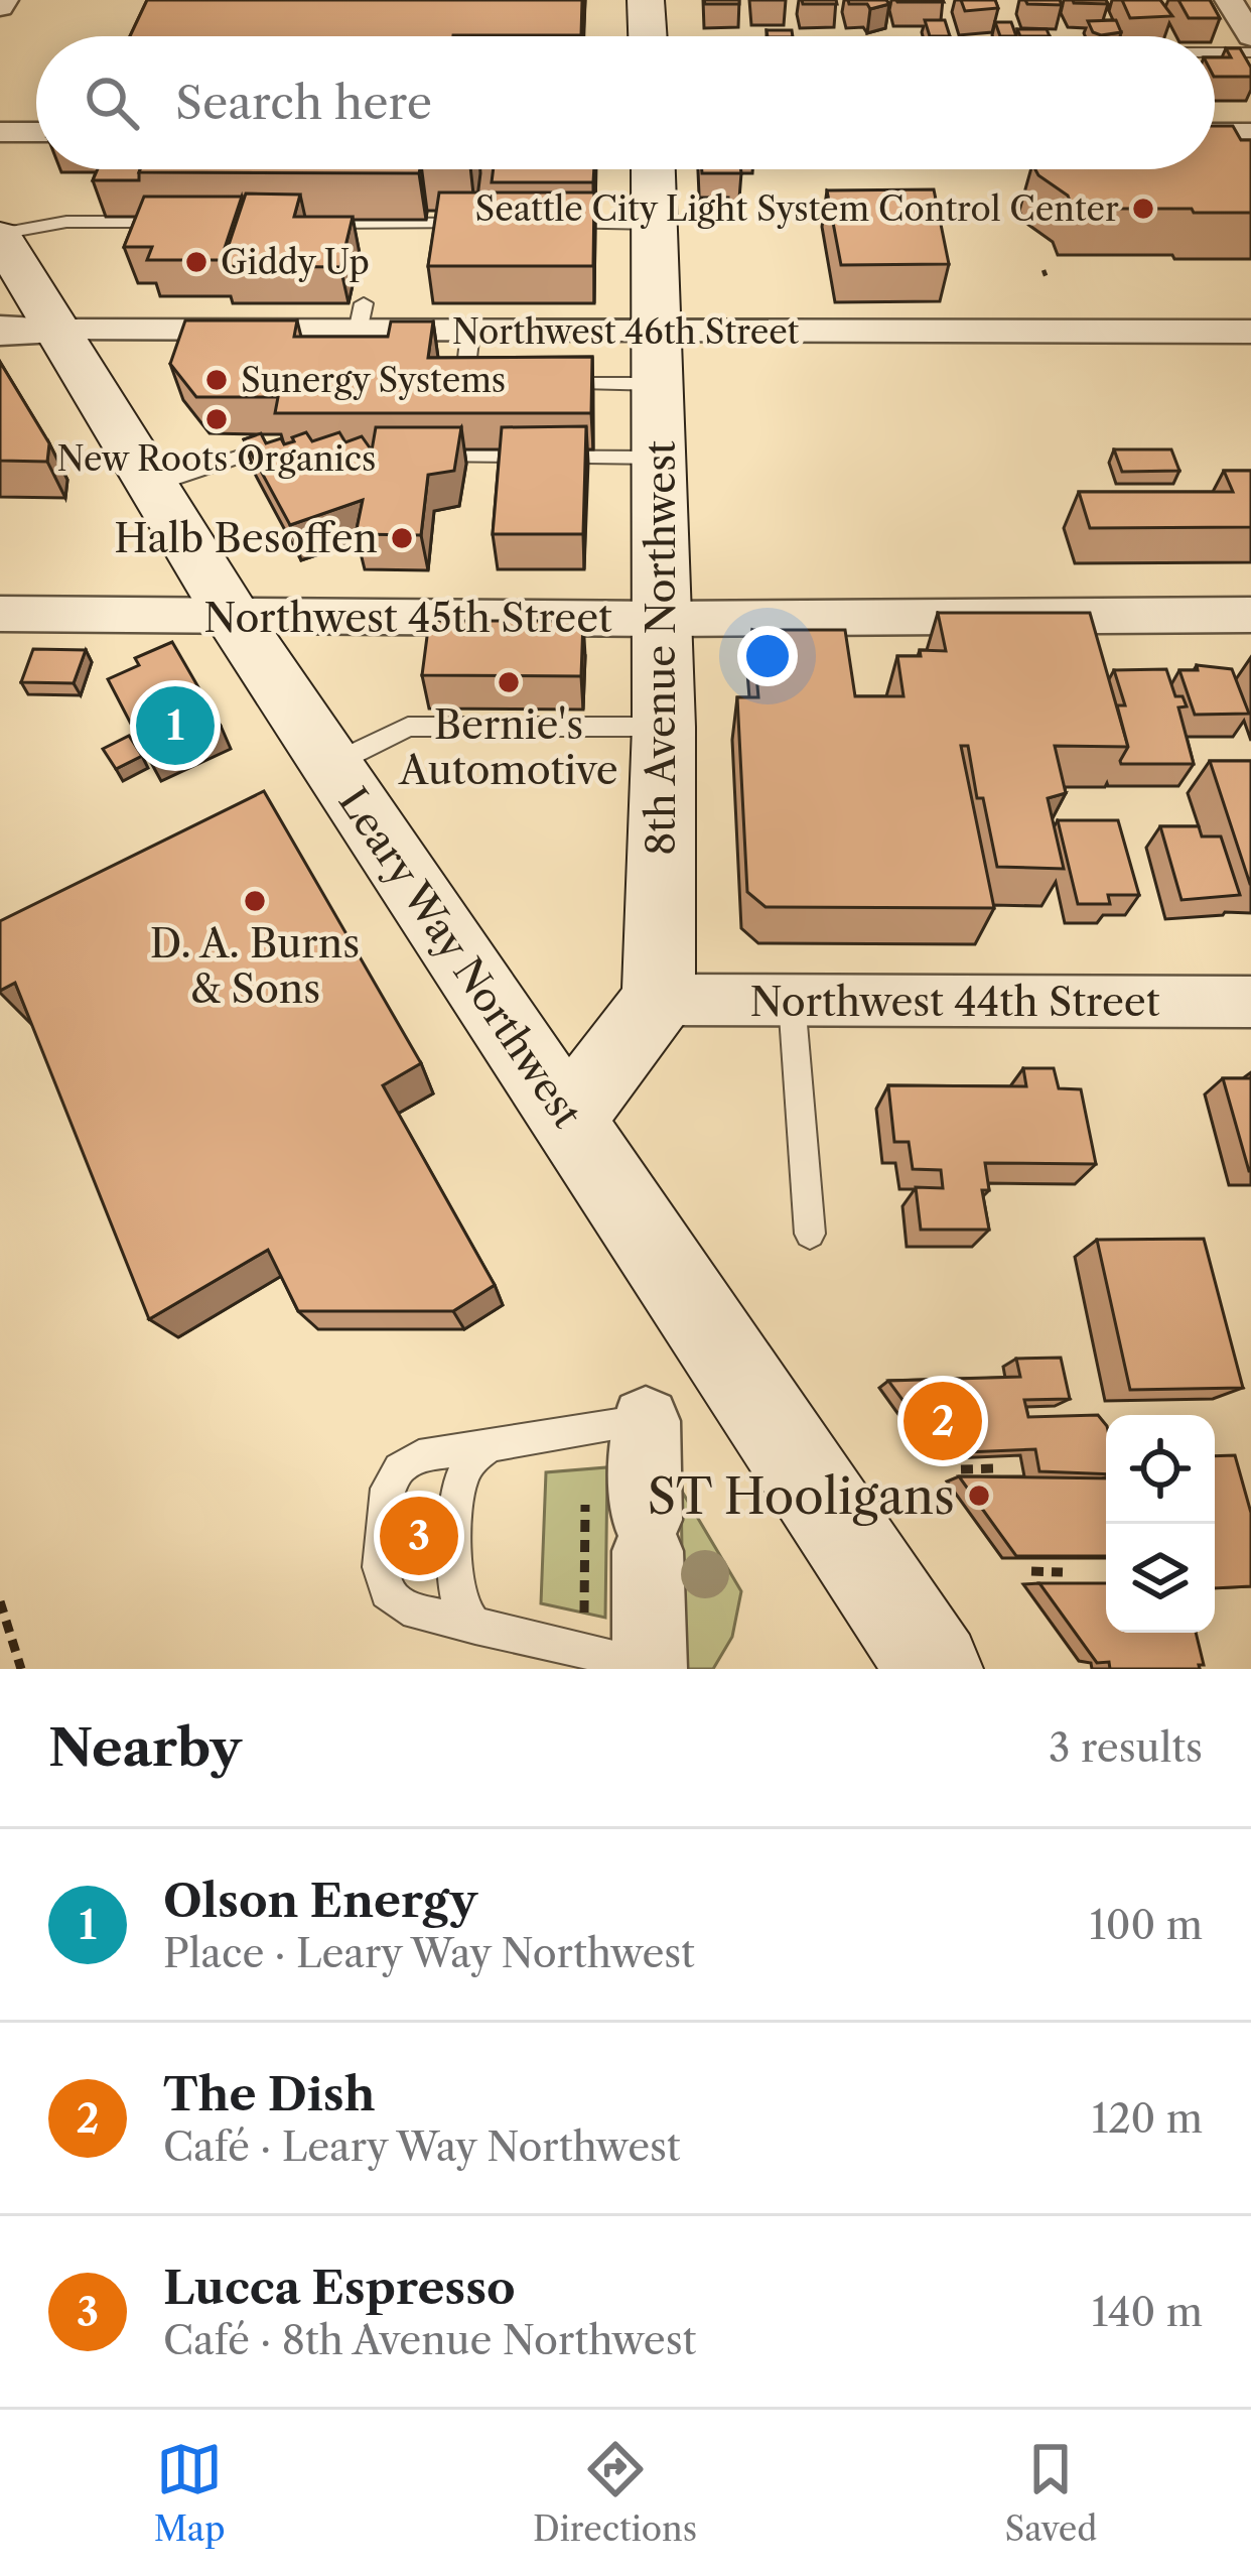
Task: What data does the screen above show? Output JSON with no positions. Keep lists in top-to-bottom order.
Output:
{
  "streets": {
    "main road": ["8th Avenue Northwest", "Leary Way Northwest"],
    "street": ["Northwest 46th Street", "Northwest 45th Street", "Northwest 44th Street"]
  },
  "crossings": [
    ["Northwest 46th Street", "8th Avenue Northwest"],
    ["Northwest 46th Street", "Leary Way Northwest"],
    ["Northwest 45th Street", "8th Avenue Northwest"],
    ["Northwest 45th Street", "Leary Way Northwest"],
    ["8th Avenue Northwest", "Northwest 44th Street"]
  ],
  "places": [
    "Seattle City Light System Control Center",
    "Giddy Up",
    "Sunergy Systems",
    "New Roots Organics",
    "Halb Besoffen",
    "Bernie's Automotive",
    "D. A. Burns & Sons",
    "ST Hooligans"
  ],
  "page": {
    "search": "Search here",
    "pins": ["1", "2", "3"],
    "heading": ["Nearby", "3 results"],
    "list": [
      {
        "mark": "1",
        "name": "Olson Energy",
        "note": "Place · Leary Way Northwest",
        "value": "100 m"
      },
      {
        "mark": "2",
        "name": "The Dish",
        "note": "Café · Leary Way Northwest",
        "value": "120 m"
      },
      {
        "mark": "3",
        "name": "Lucca Espresso",
        "note": "Café · 8th Avenue Northwest",
        "value": "140 m"
      }
    ],
    "nav": ["Map", "Directions", "Saved"]
  }
}
